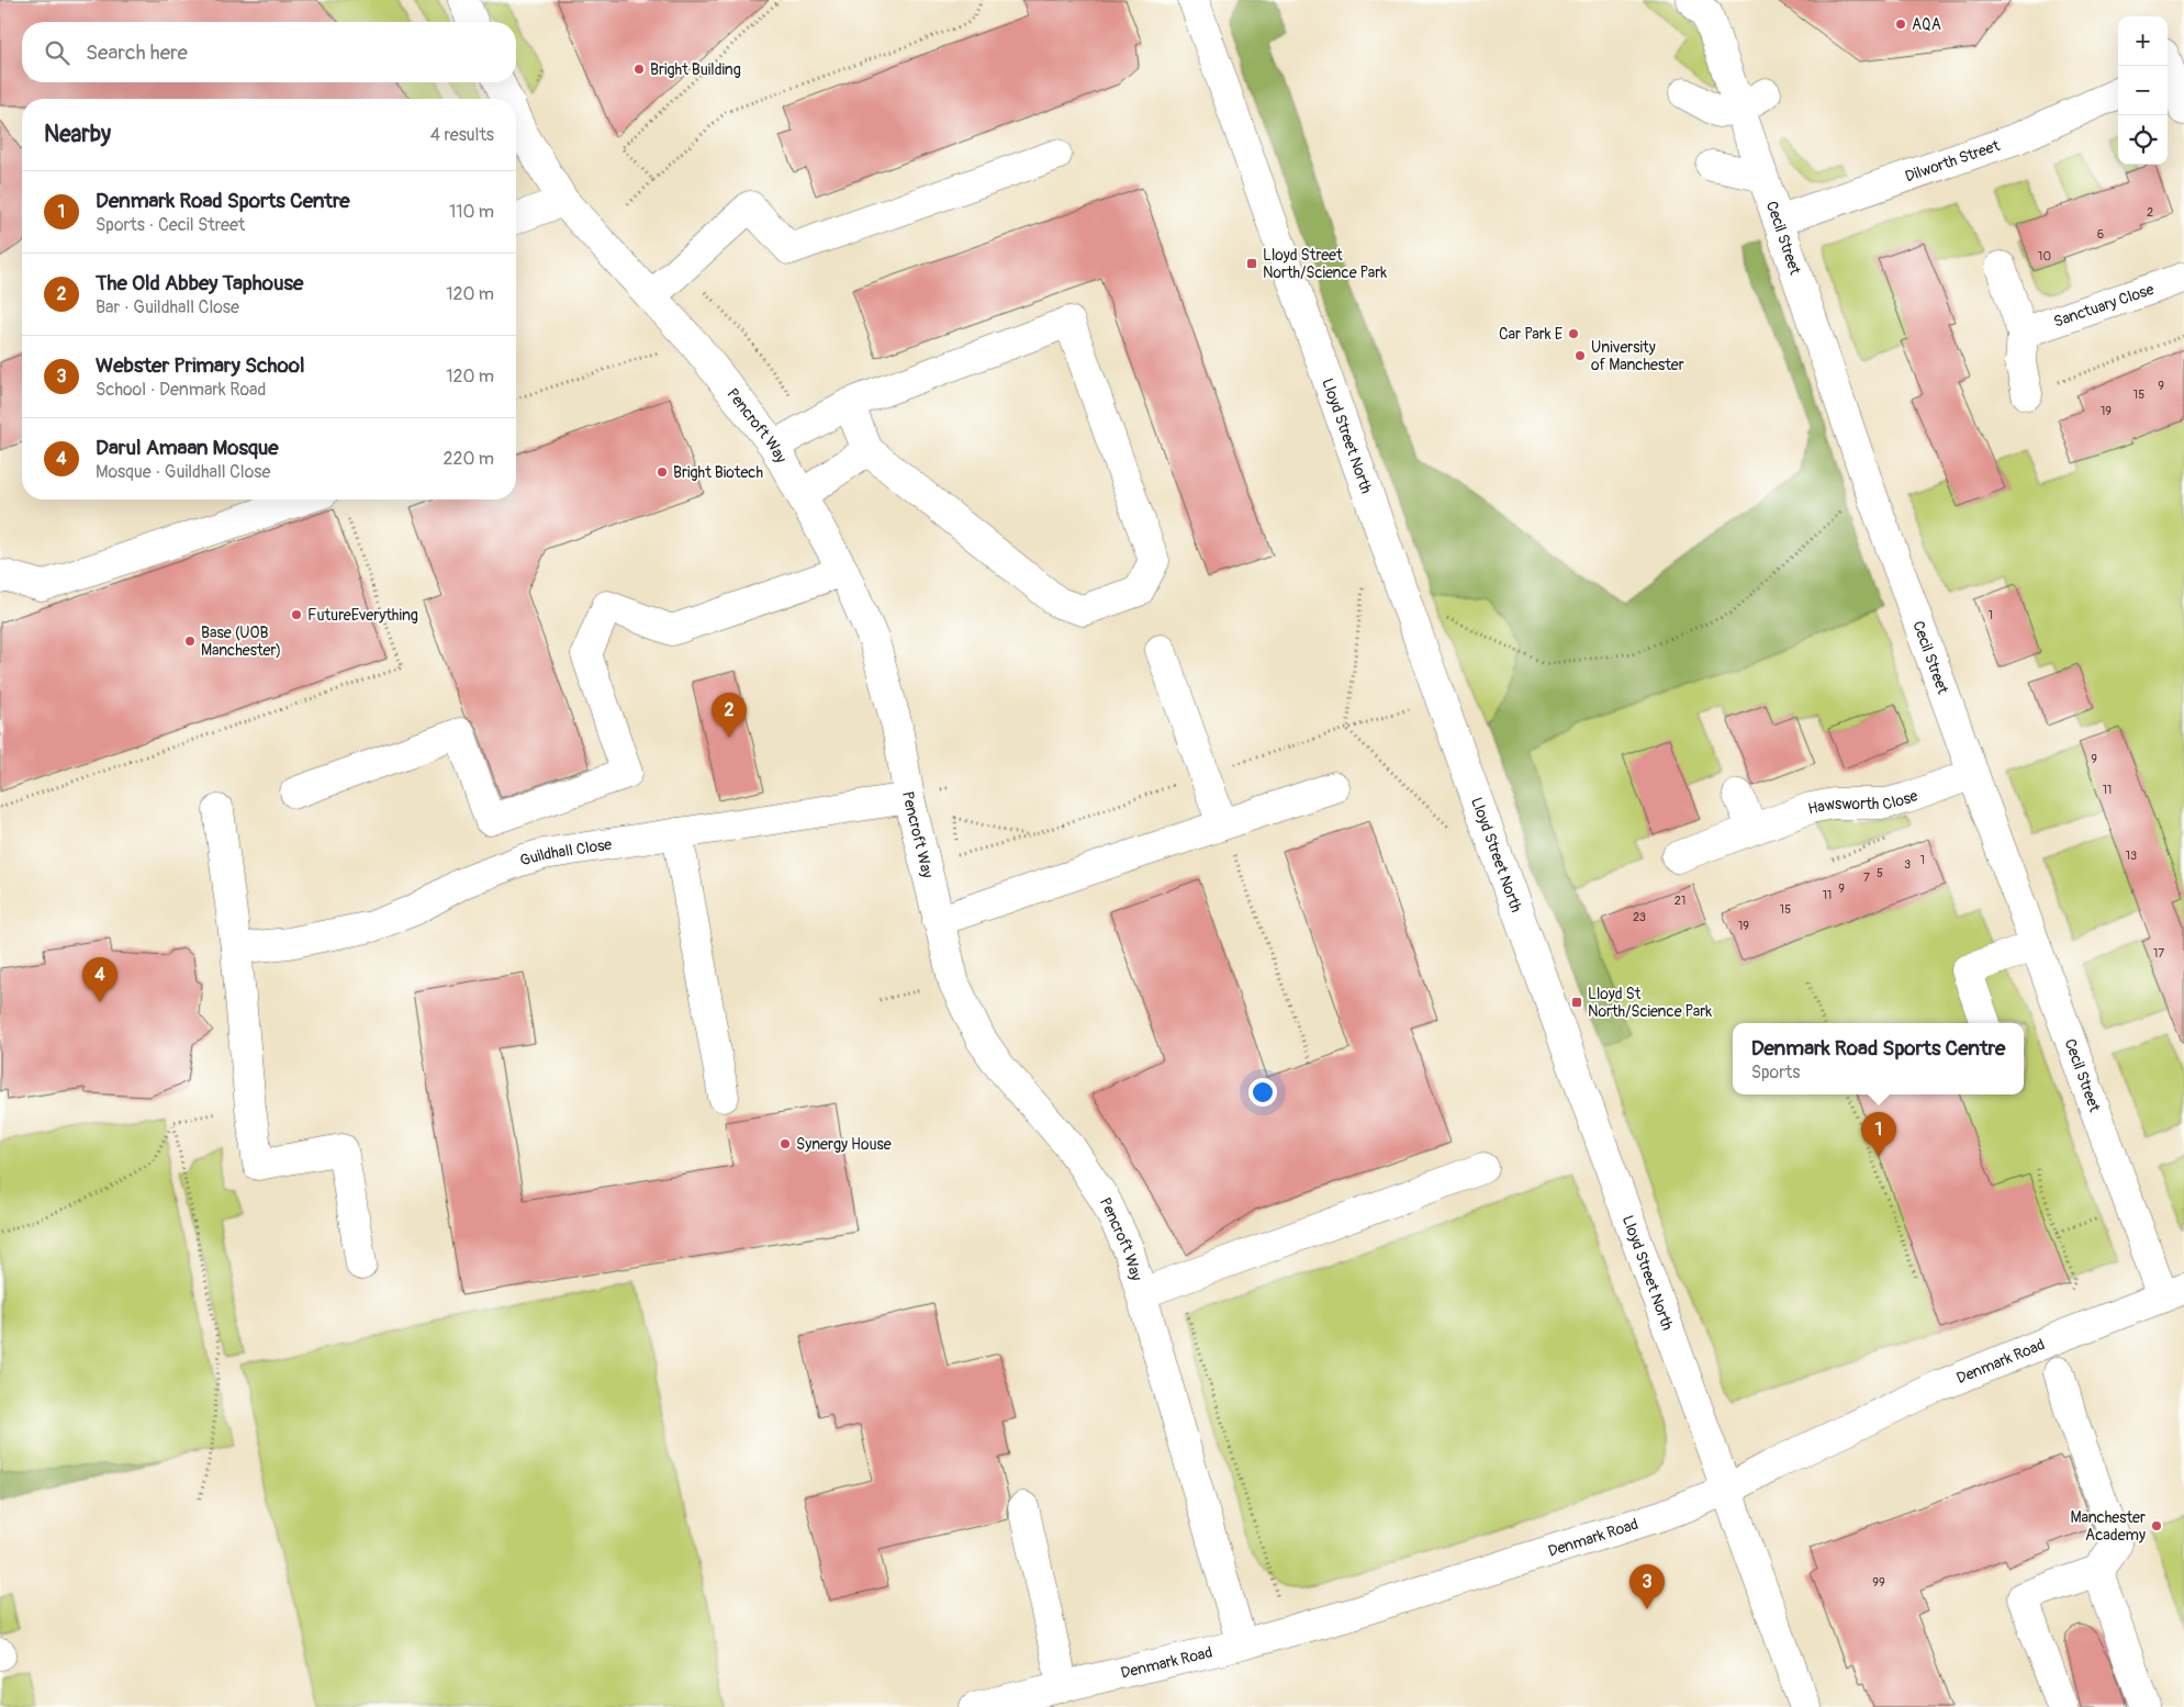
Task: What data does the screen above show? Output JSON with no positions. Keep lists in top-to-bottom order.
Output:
{
  "streets": {
    "street": [
      "Dilworth Street",
      "Cecil Street",
      "Sanctuary Close",
      "Pencroft Way",
      "Lloyd Street North",
      "Hawsworth Close",
      "Guildhall Close",
      "Denmark Road"
    ]
  },
  "crossings": [
    ["Dilworth Street", "Cecil Street"],
    ["Cecil Street", "Hawsworth Close"],
    ["Cecil Street", "Denmark Road"],
    ["Pencroft Way", "Guildhall Close"],
    ["Pencroft Way", "Denmark Road"],
    ["Lloyd Street North", "Denmark Road"]
  ],
  "places": {
    "other": [
      "AQA",
      "Bright Building",
      "Car Park E",
      "University of Manchester",
      "Bright Biotech",
      "FutureEverything",
      "Base (UOB Manchester)",
      "Synergy House",
      "Manchester Academy"
    ],
    "transit": ["Lloyd Street North/Science Park", "Lloyd St North/Science Park"]
  },
  "house_numbers": [
    "2",
    "6",
    "10",
    "9",
    "15",
    "19",
    "1",
    "9",
    "11",
    "13",
    "1",
    "3",
    "5",
    "7",
    "9",
    "11",
    "21",
    "15",
    "23",
    "19",
    "17",
    "99"
  ],
  "page": {
    "map_buttons": ["+", "−"],
    "search": "Search here",
    "heading": ["Nearby", "4 results"],
    "list": [
      {
        "mark": "1",
        "name": "Denmark Road Sports Centre",
        "note": "Sports · Cecil Street",
        "value": "110 m"
      },
      {
        "mark": "2",
        "name": "The Old Abbey Taphouse",
        "note": "Bar · Guildhall Close",
        "value": "120 m"
      },
      {
        "mark": "3",
        "name": "Webster Primary School",
        "note": "School · Denmark Road",
        "value": "120 m"
      },
      {
        "mark": "4",
        "name": "Darul Amaan Mosque",
        "note": "Mosque · Guildhall Close",
        "value": "220 m"
      }
    ],
    "pins": [
      "2",
      "4",
      "1",
      "3"
    ],
    "popup": ["Denmark Road Sports Centre", "Sports"]
  }
}
